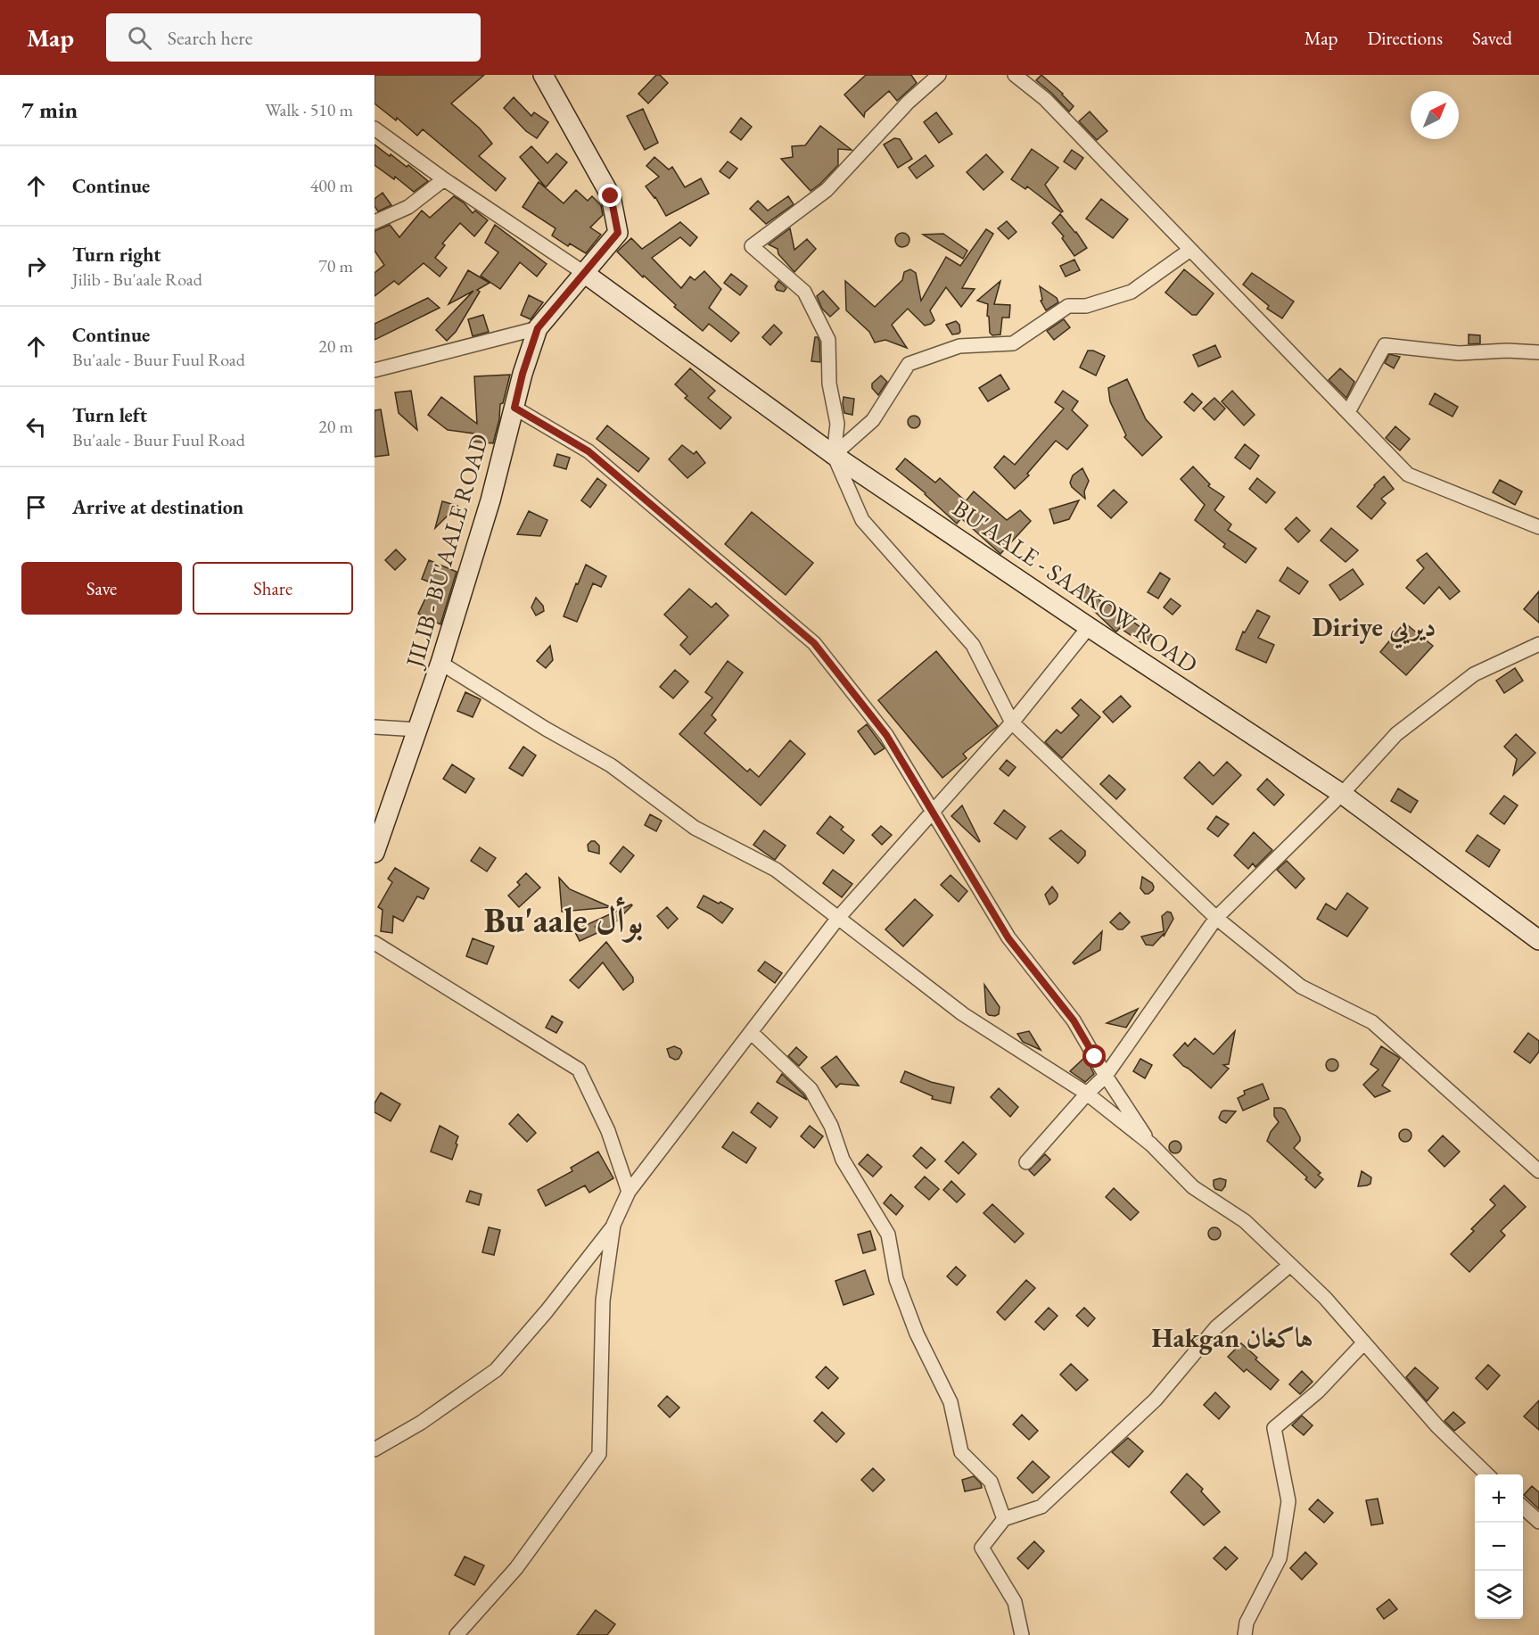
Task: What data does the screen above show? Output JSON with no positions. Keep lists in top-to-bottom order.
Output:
{
  "streets": {
    "main road": ["JILIB - BU'AALE ROAD", "BU'AALE - SAAKOW ROAD"]
  },
  "crossings": [
    ["JILIB - BU'AALE ROAD", "BU'AALE - SAAKOW ROAD"]
  ],
  "districts": ["Diriye ديريي", "Bu'aale بوأل", "Hakgan هاكغان"],
  "north": "top right",
  "page": {
    "header": "Map",
    "search": "Search here",
    "nav": ["Map", "Directions", "Saved"],
    "heading": ["7 min", "Walk · 510 m"],
    "list": [
      ["Continue", "400 m"],
      ["Turn right", "Jilib - Bu'aale Road", "70 m"],
      ["Continue", "Bu'aale - Buur Fuul Road", "20 m"],
      ["Turn left", "Bu'aale - Buur Fuul Road", "20 m"],
      "Arrive at destination"
    ],
    "buttons": ["Save", "Share"],
    "map_buttons": ["+", "−"]
  }
}
